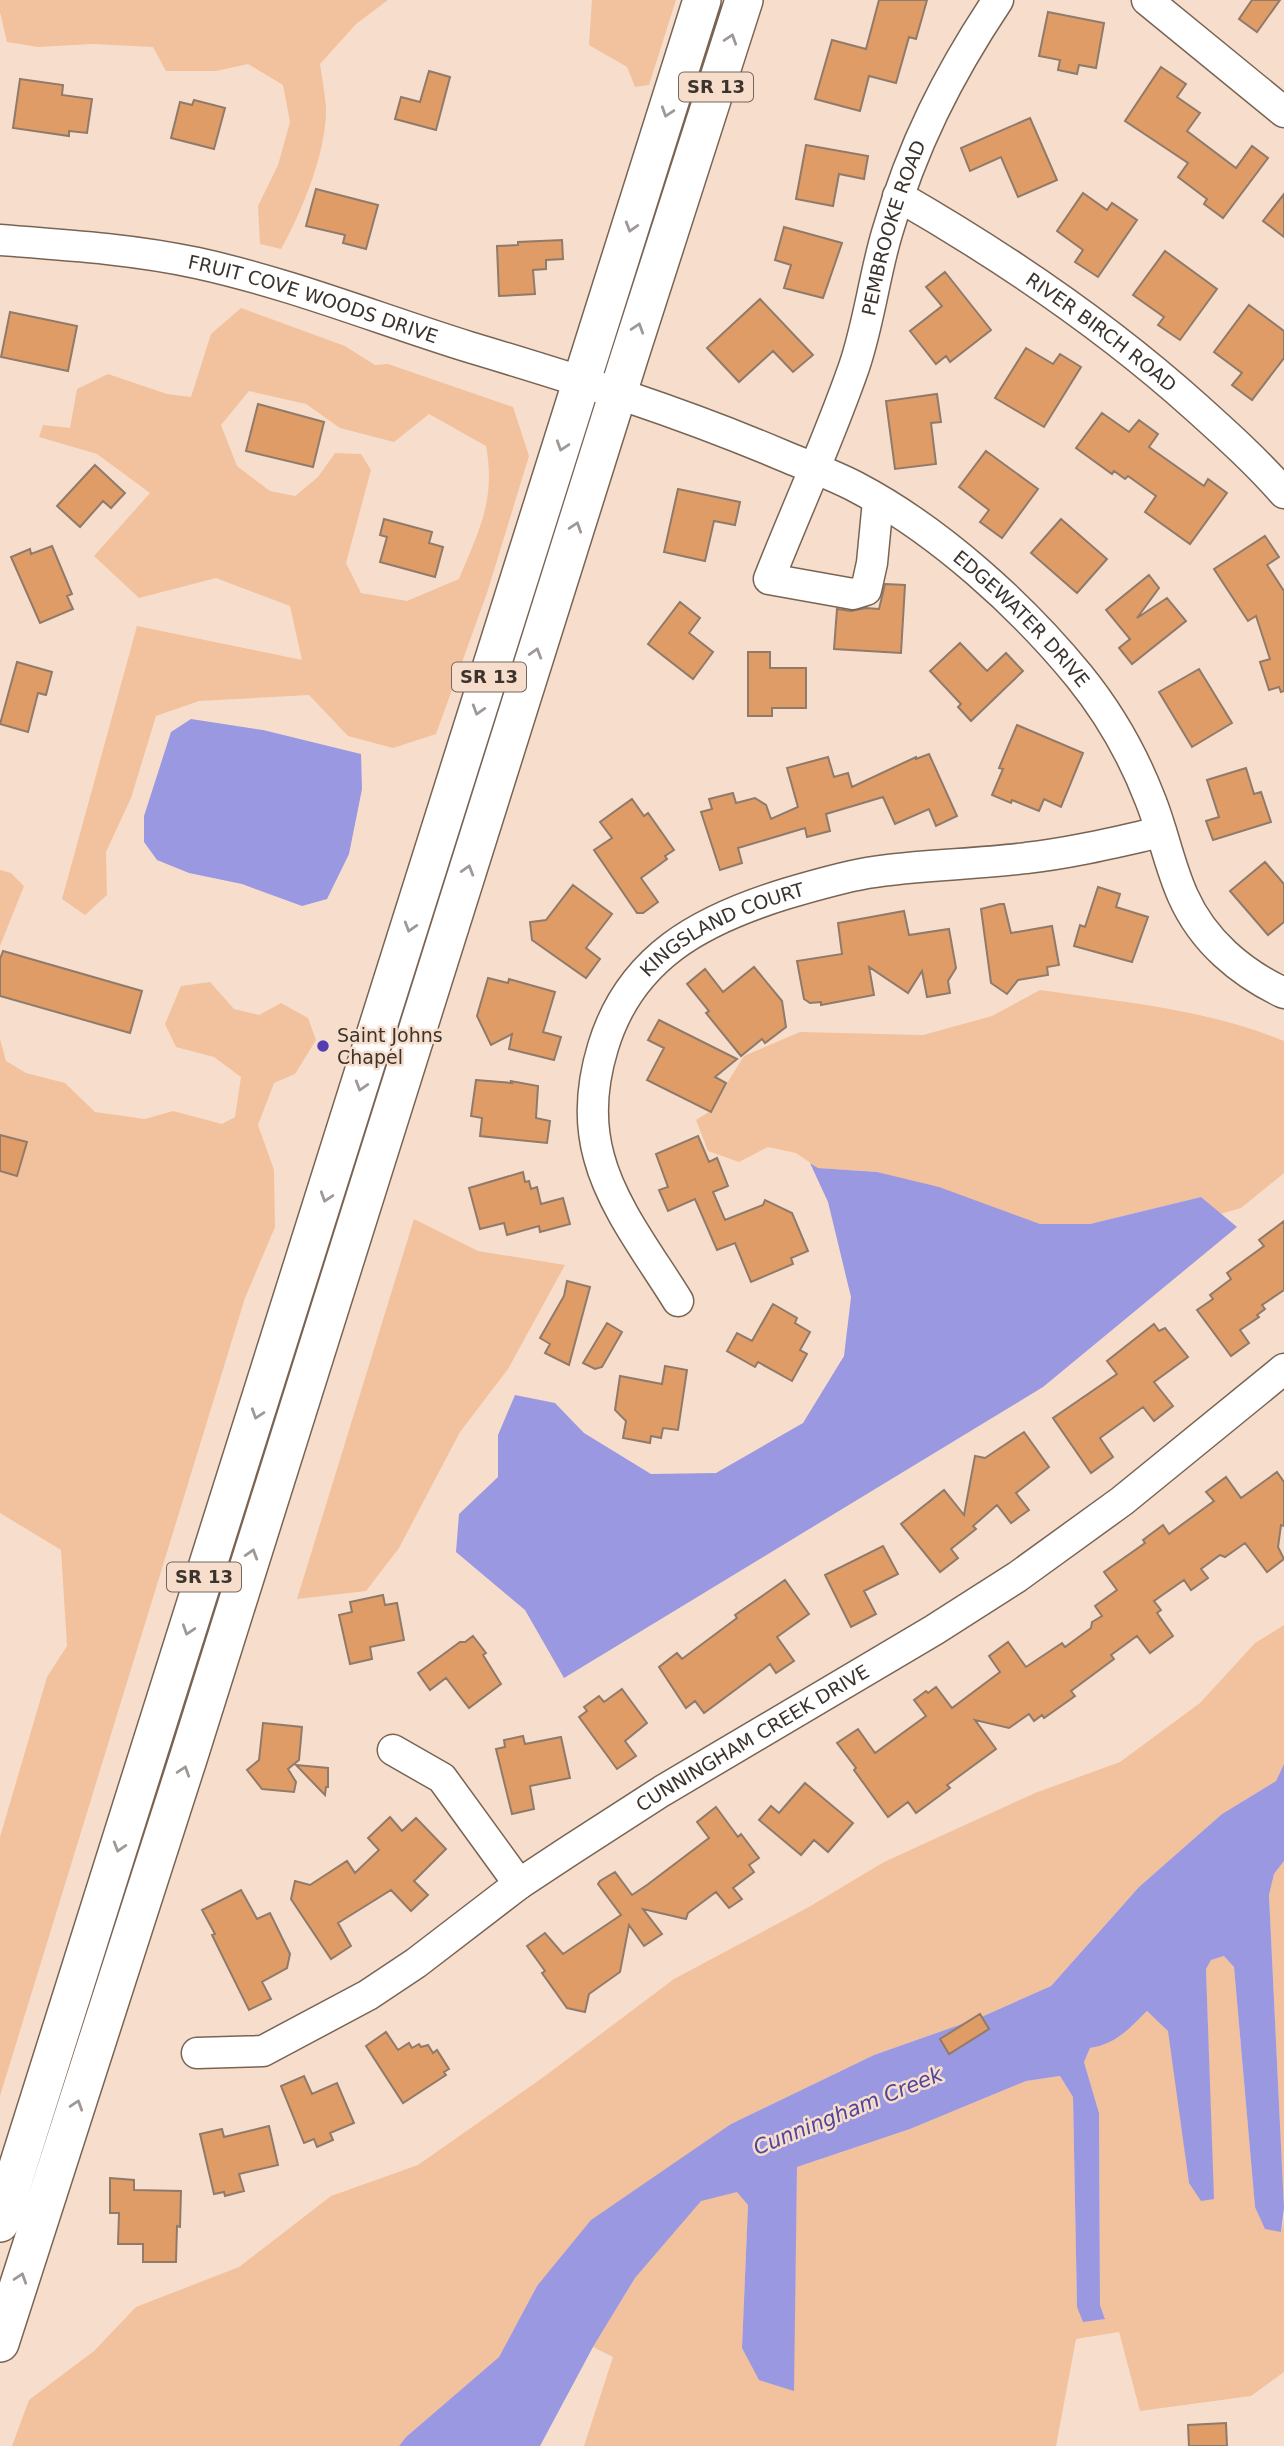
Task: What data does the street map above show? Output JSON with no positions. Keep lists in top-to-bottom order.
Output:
{
  "streets": {
    "main road": ["SR 13"],
    "street": [
      "PEMBROOKE ROAD",
      "FRUIT COVE WOODS DRIVE",
      "RIVER BIRCH ROAD",
      "EDGEWATER DRIVE",
      "KINGSLAND COURT",
      "CUNNINGHAM CREEK DRIVE"
    ]
  },
  "crossings": [
    ["SR 13", "FRUIT COVE WOODS DRIVE"],
    ["SR 13", "EDGEWATER DRIVE"],
    ["PEMBROOKE ROAD", "RIVER BIRCH ROAD"],
    ["PEMBROOKE ROAD", "EDGEWATER DRIVE"],
    ["FRUIT COVE WOODS DRIVE", "EDGEWATER DRIVE"],
    ["EDGEWATER DRIVE", "KINGSLAND COURT"]
  ],
  "water": ["Cunningham Creek"],
  "places": ["Saint Johns Chapel"]
}
